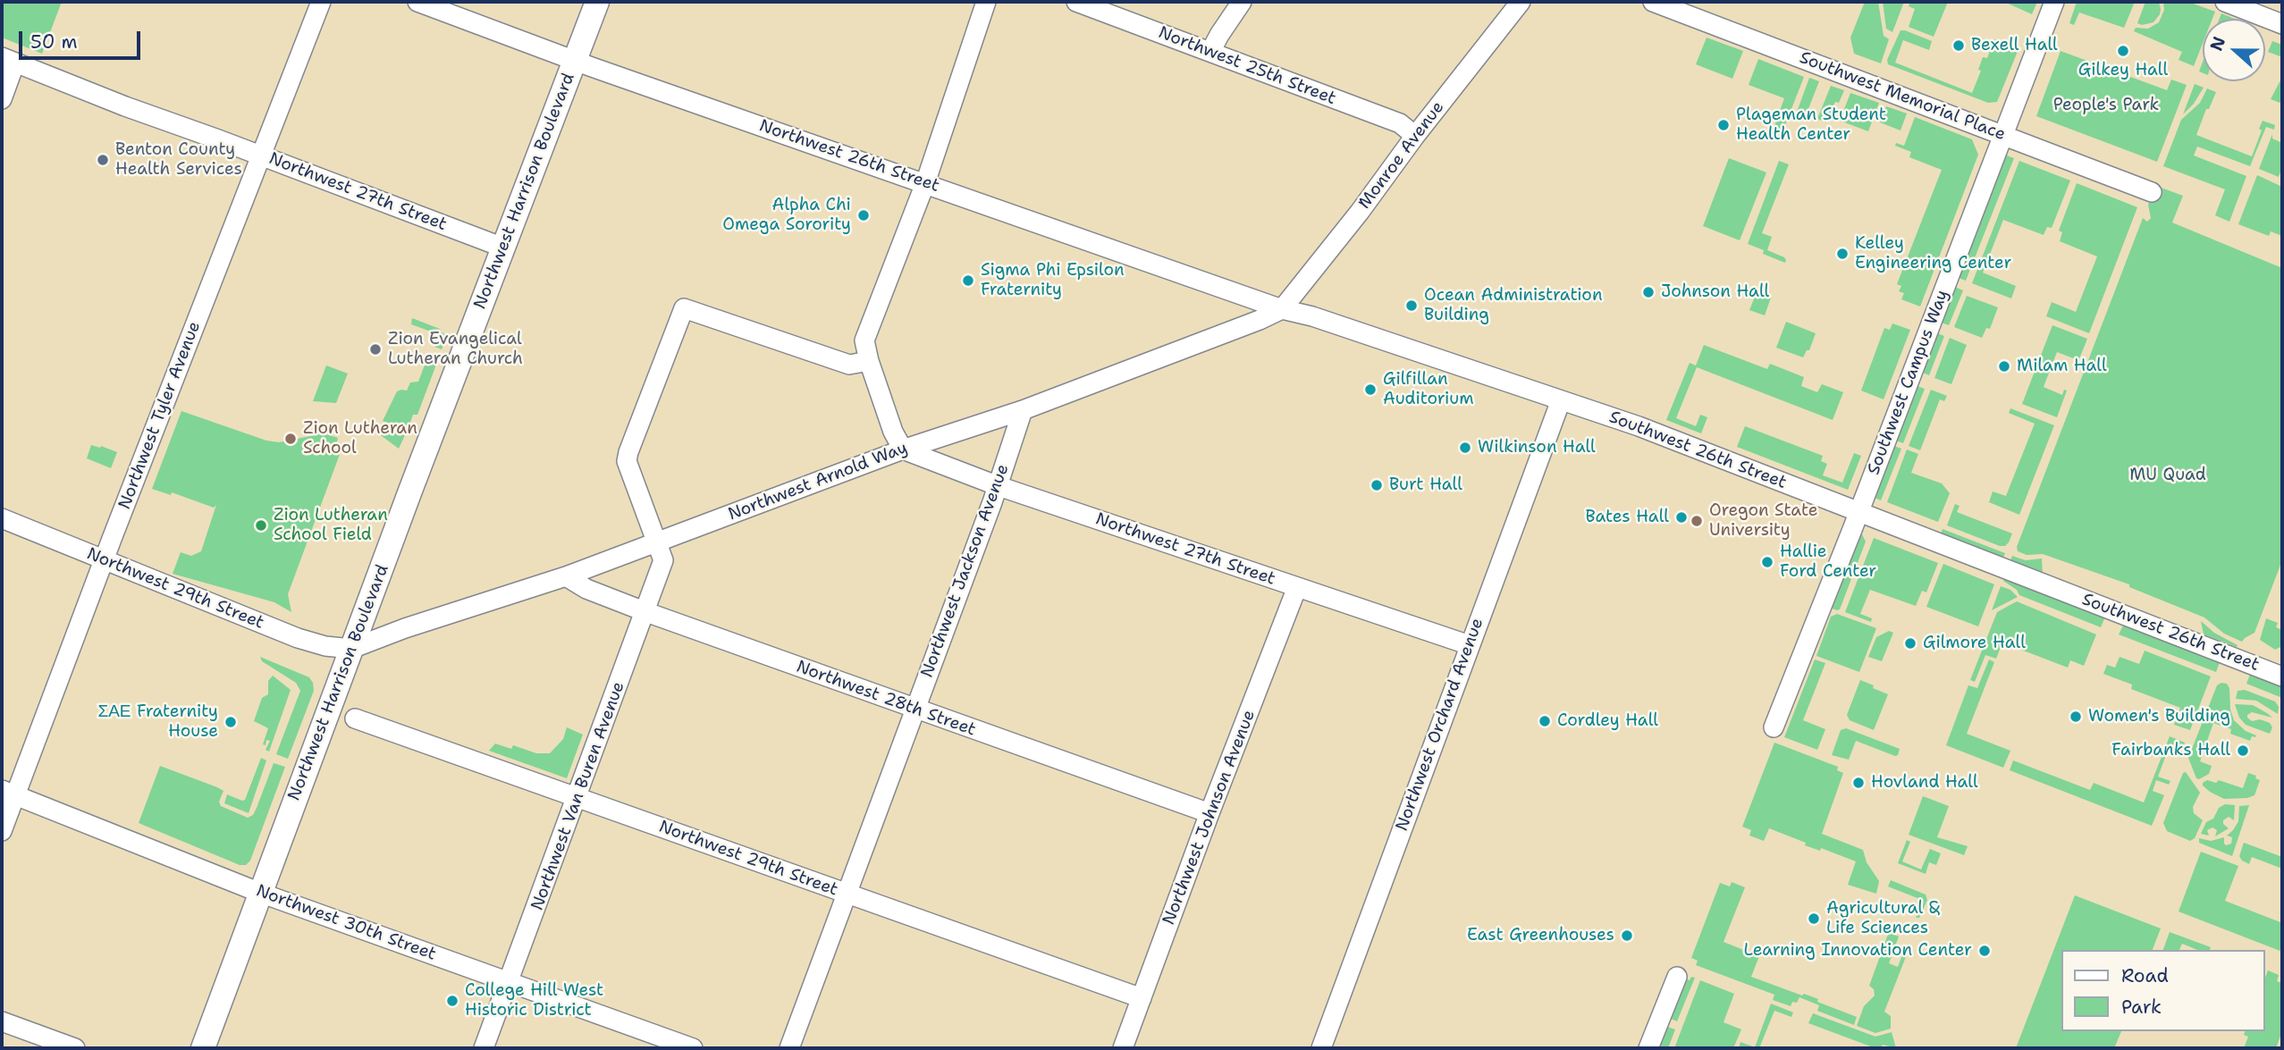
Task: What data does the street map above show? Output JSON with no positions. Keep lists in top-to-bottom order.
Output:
{
  "streets": {
    "main road": ["Northwest Harrison Boulevard"],
    "street": [
      "Northwest 25th Street",
      "Southwest Memorial Place",
      "Monroe Avenue",
      "Northwest 26th Street",
      "Northwest 27th Street",
      "Southwest Campus Way",
      "Northwest Tyler Avenue",
      "Southwest 26th Street",
      "Northwest Arnold Way",
      "Northwest Jackson Avenue",
      "Northwest 29th Street",
      "Northwest 28th Street",
      "Northwest Orchard Avenue",
      "Northwest Van Buren Avenue",
      "Northwest Johnson Avenue",
      "Northwest 30th Street"
    ]
  },
  "crossings": [
    ["Northwest 25th Street", "Monroe Avenue"],
    ["Southwest Memorial Place", "Southwest Campus Way"],
    ["Monroe Avenue", "Northwest 26th Street"],
    ["Monroe Avenue", "Southwest 26th Street"],
    ["Monroe Avenue", "Northwest Arnold Way"],
    ["Northwest 26th Street", "Northwest Harrison Boulevard"],
    ["Northwest 26th Street", "Southwest 26th Street"],
    ["Northwest 26th Street", "Northwest Arnold Way"],
    ["Northwest Harrison Boulevard", "Northwest 27th Street"],
    ["Northwest Harrison Boulevard", "Northwest Arnold Way"],
    ["Northwest Harrison Boulevard", "Northwest 29th Street"],
    ["Northwest Harrison Boulevard", "Northwest 30th Street"],
    ["Northwest 27th Street", "Northwest Tyler Avenue"],
    ["Northwest 27th Street", "Northwest Arnold Way"],
    ["Northwest 27th Street", "Northwest Jackson Avenue"],
    ["Northwest 27th Street", "Northwest Orchard Avenue"],
    ["Northwest 27th Street", "Northwest Johnson Avenue"],
    ["Southwest Campus Way", "Southwest 26th Street"],
    ["Northwest Tyler Avenue", "Northwest 29th Street"],
    ["Northwest Tyler Avenue", "Northwest 30th Street"],
    ["Southwest 26th Street", "Northwest Arnold Way"],
    ["Southwest 26th Street", "Northwest Orchard Avenue"],
    ["Northwest Arnold Way", "Northwest Jackson Avenue"],
    ["Northwest Arnold Way", "Northwest 29th Street"],
    ["Northwest Arnold Way", "Northwest 28th Street"],
    ["Northwest Arnold Way", "Northwest Van Buren Avenue"],
    ["Northwest Jackson Avenue", "Northwest 29th Street"],
    ["Northwest Jackson Avenue", "Northwest 28th Street"],
    ["Northwest 29th Street", "Northwest Van Buren Avenue"],
    ["Northwest 29th Street", "Northwest Johnson Avenue"],
    ["Northwest 28th Street", "Northwest Van Buren Avenue"],
    ["Northwest 28th Street", "Northwest Johnson Avenue"],
    ["Northwest Van Buren Avenue", "Northwest 30th Street"]
  ],
  "parks": ["People's Park", "MU Quad"],
  "places": [
    "Bexell Hall",
    "Gilkey Hall",
    "Plageman Student Health Center",
    "Benton County Health Services",
    "Alpha Chi Omega Sorority",
    "Kelley Engineering Center",
    "Sigma Phi Epsilon Fraternity",
    "Johnson Hall",
    "Ocean Administration Building",
    "Zion Evangelical Lutheran Church",
    "Milam Hall",
    "Gilfillan Auditorium",
    "Zion Lutheran School",
    "Wilkinson Hall",
    "Burt Hall",
    "Bates Hall",
    "Oregon State University",
    "Zion Lutheran School Field",
    "Hallie Ford Center",
    "Gilmore Hall",
    "Women's Building",
    "Cordley Hall",
    "ΣΑΕ Fraternity House",
    "Fairbanks Hall",
    "Hovland Hall",
    "Agricultural & Life Sciences",
    "East Greenhouses",
    "Learning Innovation Center",
    "College Hill West Historic District"
  ],
  "legend": ["Road", "Park"],
  "scale_bar": "50 m",
  "north": "left"
}
